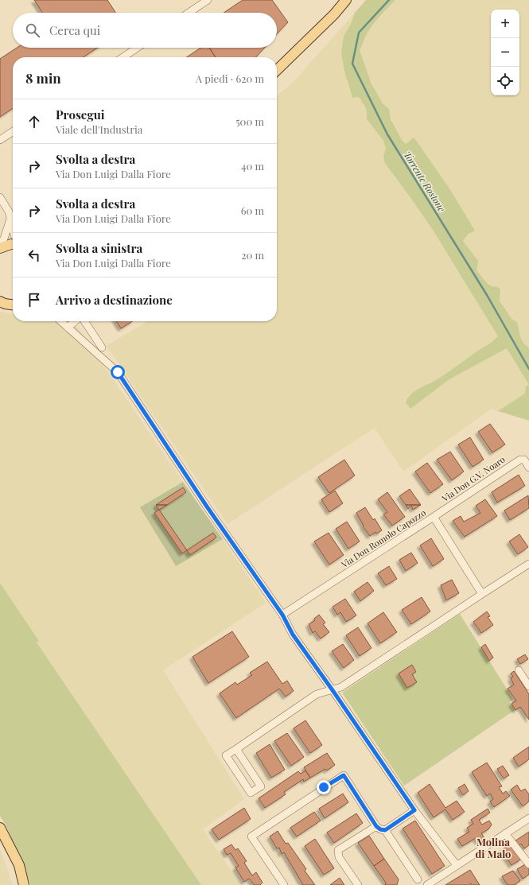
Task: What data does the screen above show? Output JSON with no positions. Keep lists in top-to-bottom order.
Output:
{
  "streets": {
    "street": ["Via Don G.V. Noaro", "Via Don Romolo Capozzo"]
  },
  "crossings": [
    ["Via Don G.V. Noaro", "Via Don Romolo Capozzo"]
  ],
  "districts": ["Molina di Malo"],
  "water": ["Torrente Rostone"],
  "page": {
    "map_buttons": ["+", "−"],
    "search": "Cerca qui",
    "heading": ["8 min", "A piedi · 620 m"],
    "list": [
      ["Prosegui", "Viale dell'Industria", "500 m"],
      ["Svolta a destra", "Via Don Luigi Dalla Fiore", "40 m"],
      ["Svolta a destra", "Via Don Luigi Dalla Fiore", "60 m"],
      ["Svolta a sinistra", "Via Don Luigi Dalla Fiore", "20 m"],
      "Arrivo a destinazione"
    ]
  }
}
